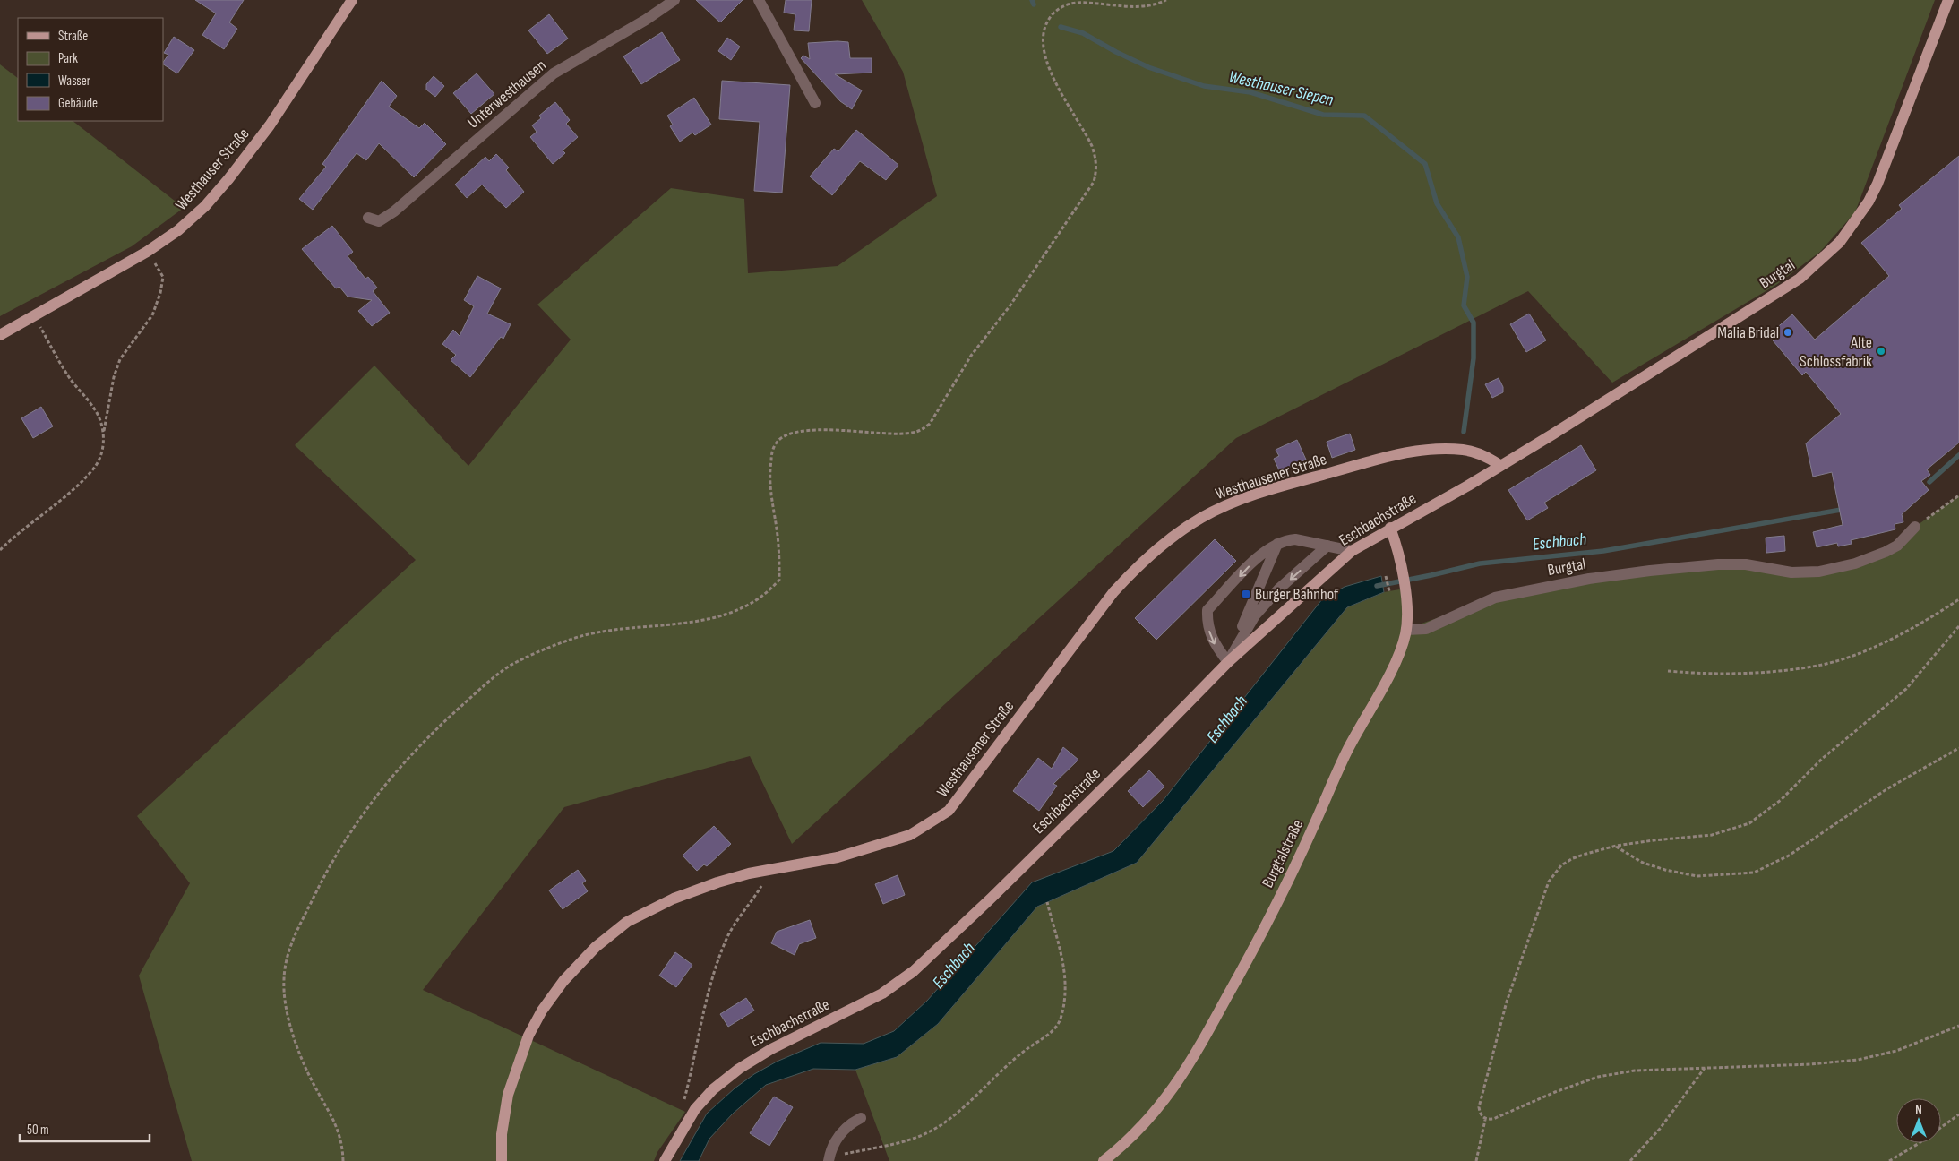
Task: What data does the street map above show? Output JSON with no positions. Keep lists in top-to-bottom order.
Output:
{
  "streets": {
    "main road": [
      "Westhauser Straße",
      "Burgtal",
      "Westhausener Straße",
      "Eschbachstraße",
      "Burgtalstraße"
    ],
    "street": ["Unterwesthausen"]
  },
  "crossings": [
    ["Burgtal", "Westhausener Straße"],
    ["Burgtal", "Eschbachstraße"],
    ["Burgtal", "Burgtalstraße"],
    ["Westhausener Straße", "Eschbachstraße"],
    ["Eschbachstraße", "Burgtalstraße"]
  ],
  "water": ["Westhauser Siepen", "Eschbach"],
  "places": {
    "other": ["Malia Bridal", "Alte Schlossfabrik"],
    "transit": ["Burger Bahnhof"]
  },
  "legend": [
    "Straße",
    "Park",
    "Wasser",
    "Gebäude"
  ],
  "scale_bar": "50 m",
  "north": "top"
}
